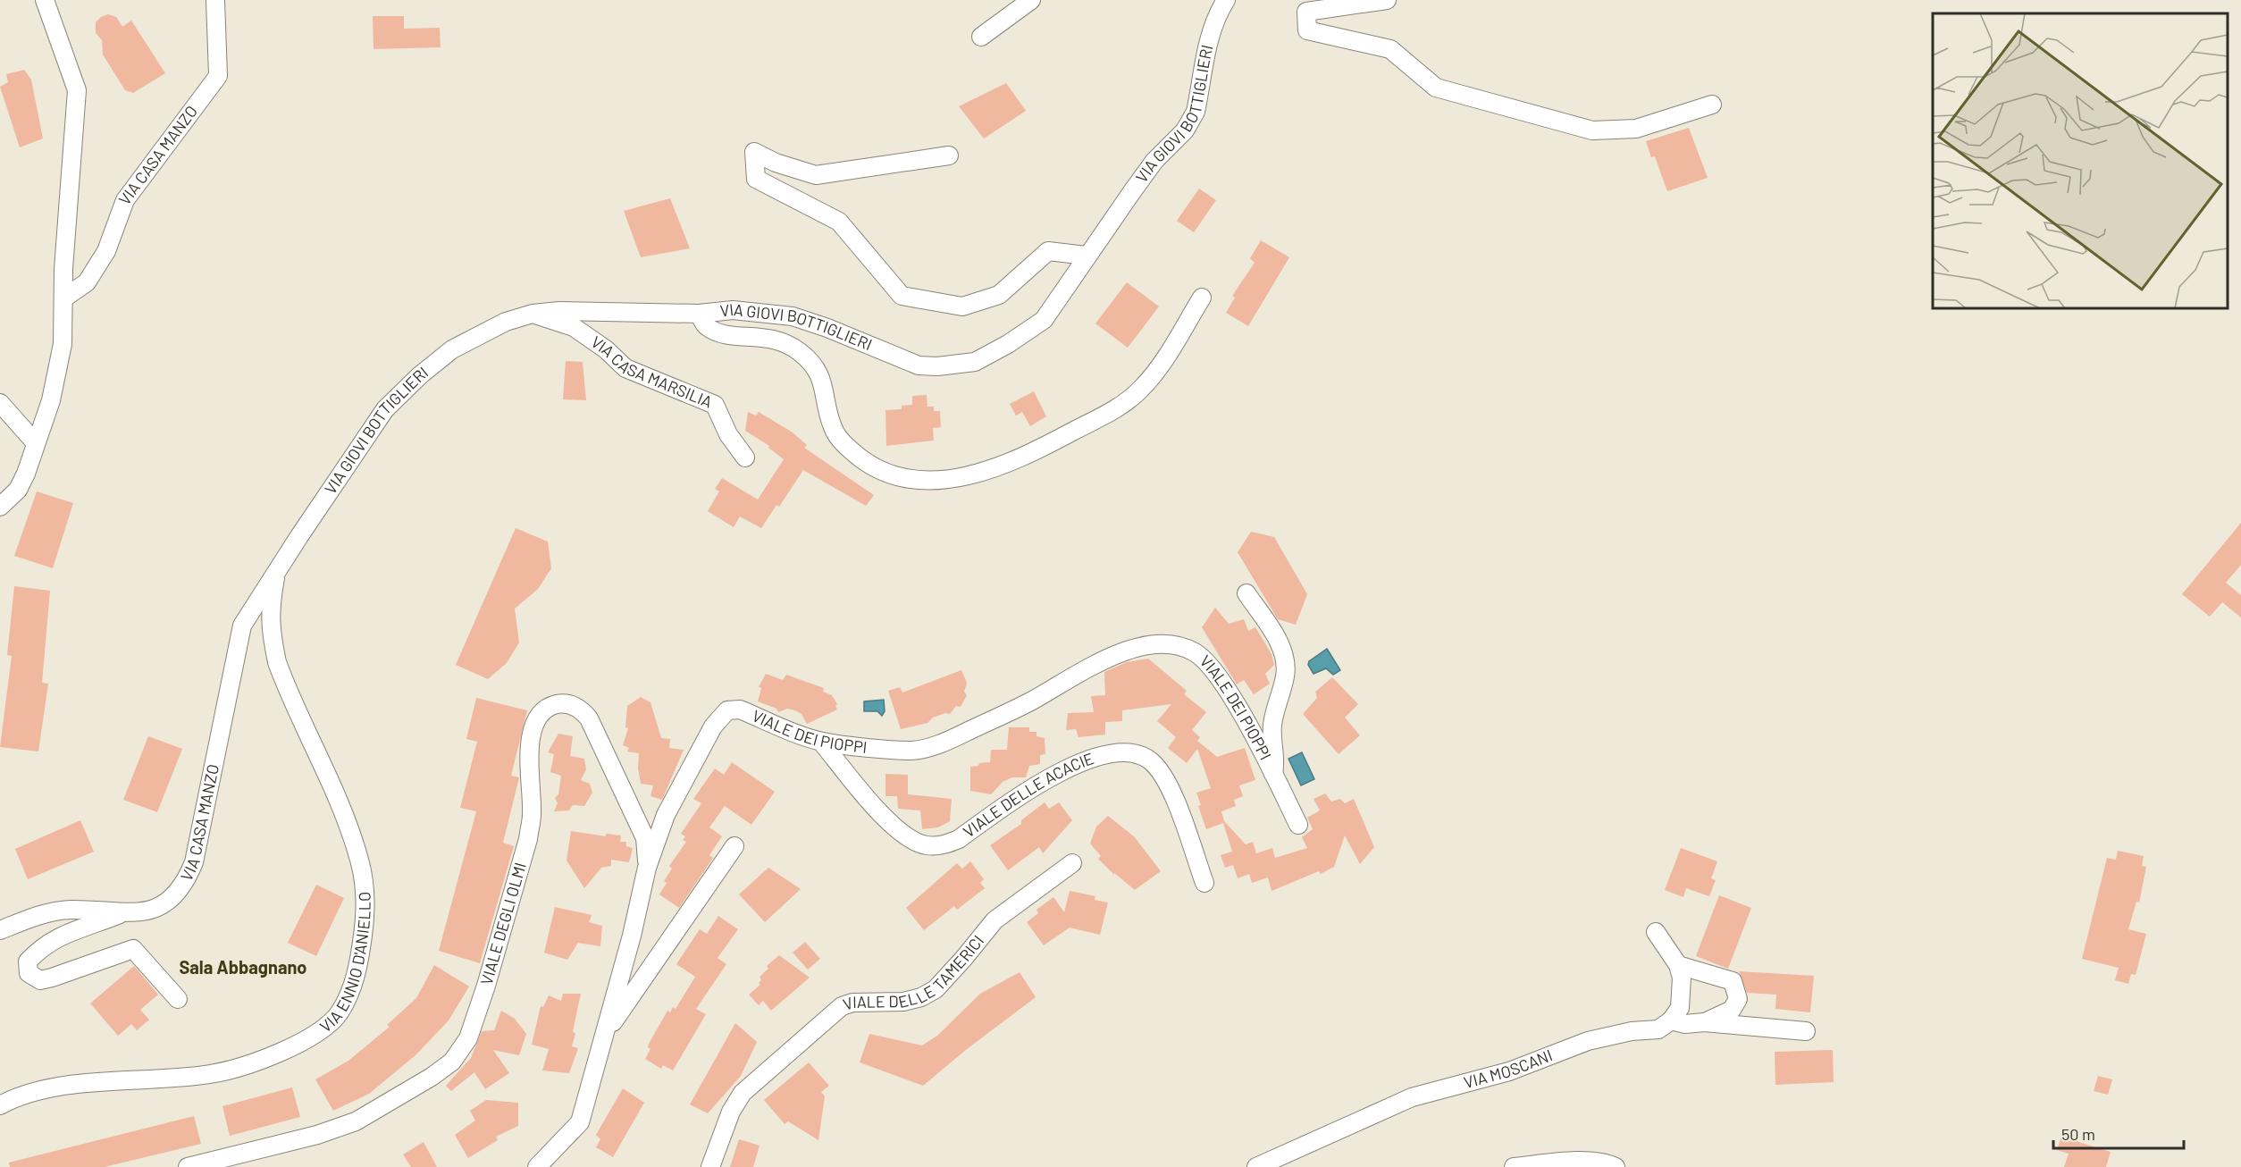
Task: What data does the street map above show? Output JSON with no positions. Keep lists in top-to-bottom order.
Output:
{
  "streets": {
    "street": [
      "VIA GIOVI BOTTIGLIERI",
      "VIA CASA MANZO",
      "VIA CASA MARSILIA",
      "VIALE DEI PIOPPI",
      "VIALE DELLE ACACIE",
      "VIALE DEGLI OLMI",
      "VIA ENNIO D'ANIELLO",
      "VIALE DELLE TAMERICI",
      "VIA MOSCANI"
    ]
  },
  "crossings": [
    ["VIA GIOVI BOTTIGLIERI", "VIA CASA MANZO"],
    ["VIA GIOVI BOTTIGLIERI", "VIA CASA MARSILIA"],
    ["VIA GIOVI BOTTIGLIERI", "VIA ENNIO D'ANIELLO"],
    ["VIA CASA MANZO", "VIA ENNIO D'ANIELLO"],
    ["VIALE DEI PIOPPI", "VIALE DELLE ACACIE"],
    ["VIALE DEI PIOPPI", "VIALE DEGLI OLMI"]
  ],
  "districts": ["Sala Abbagnano"],
  "scale_bar": "50 m"
}
